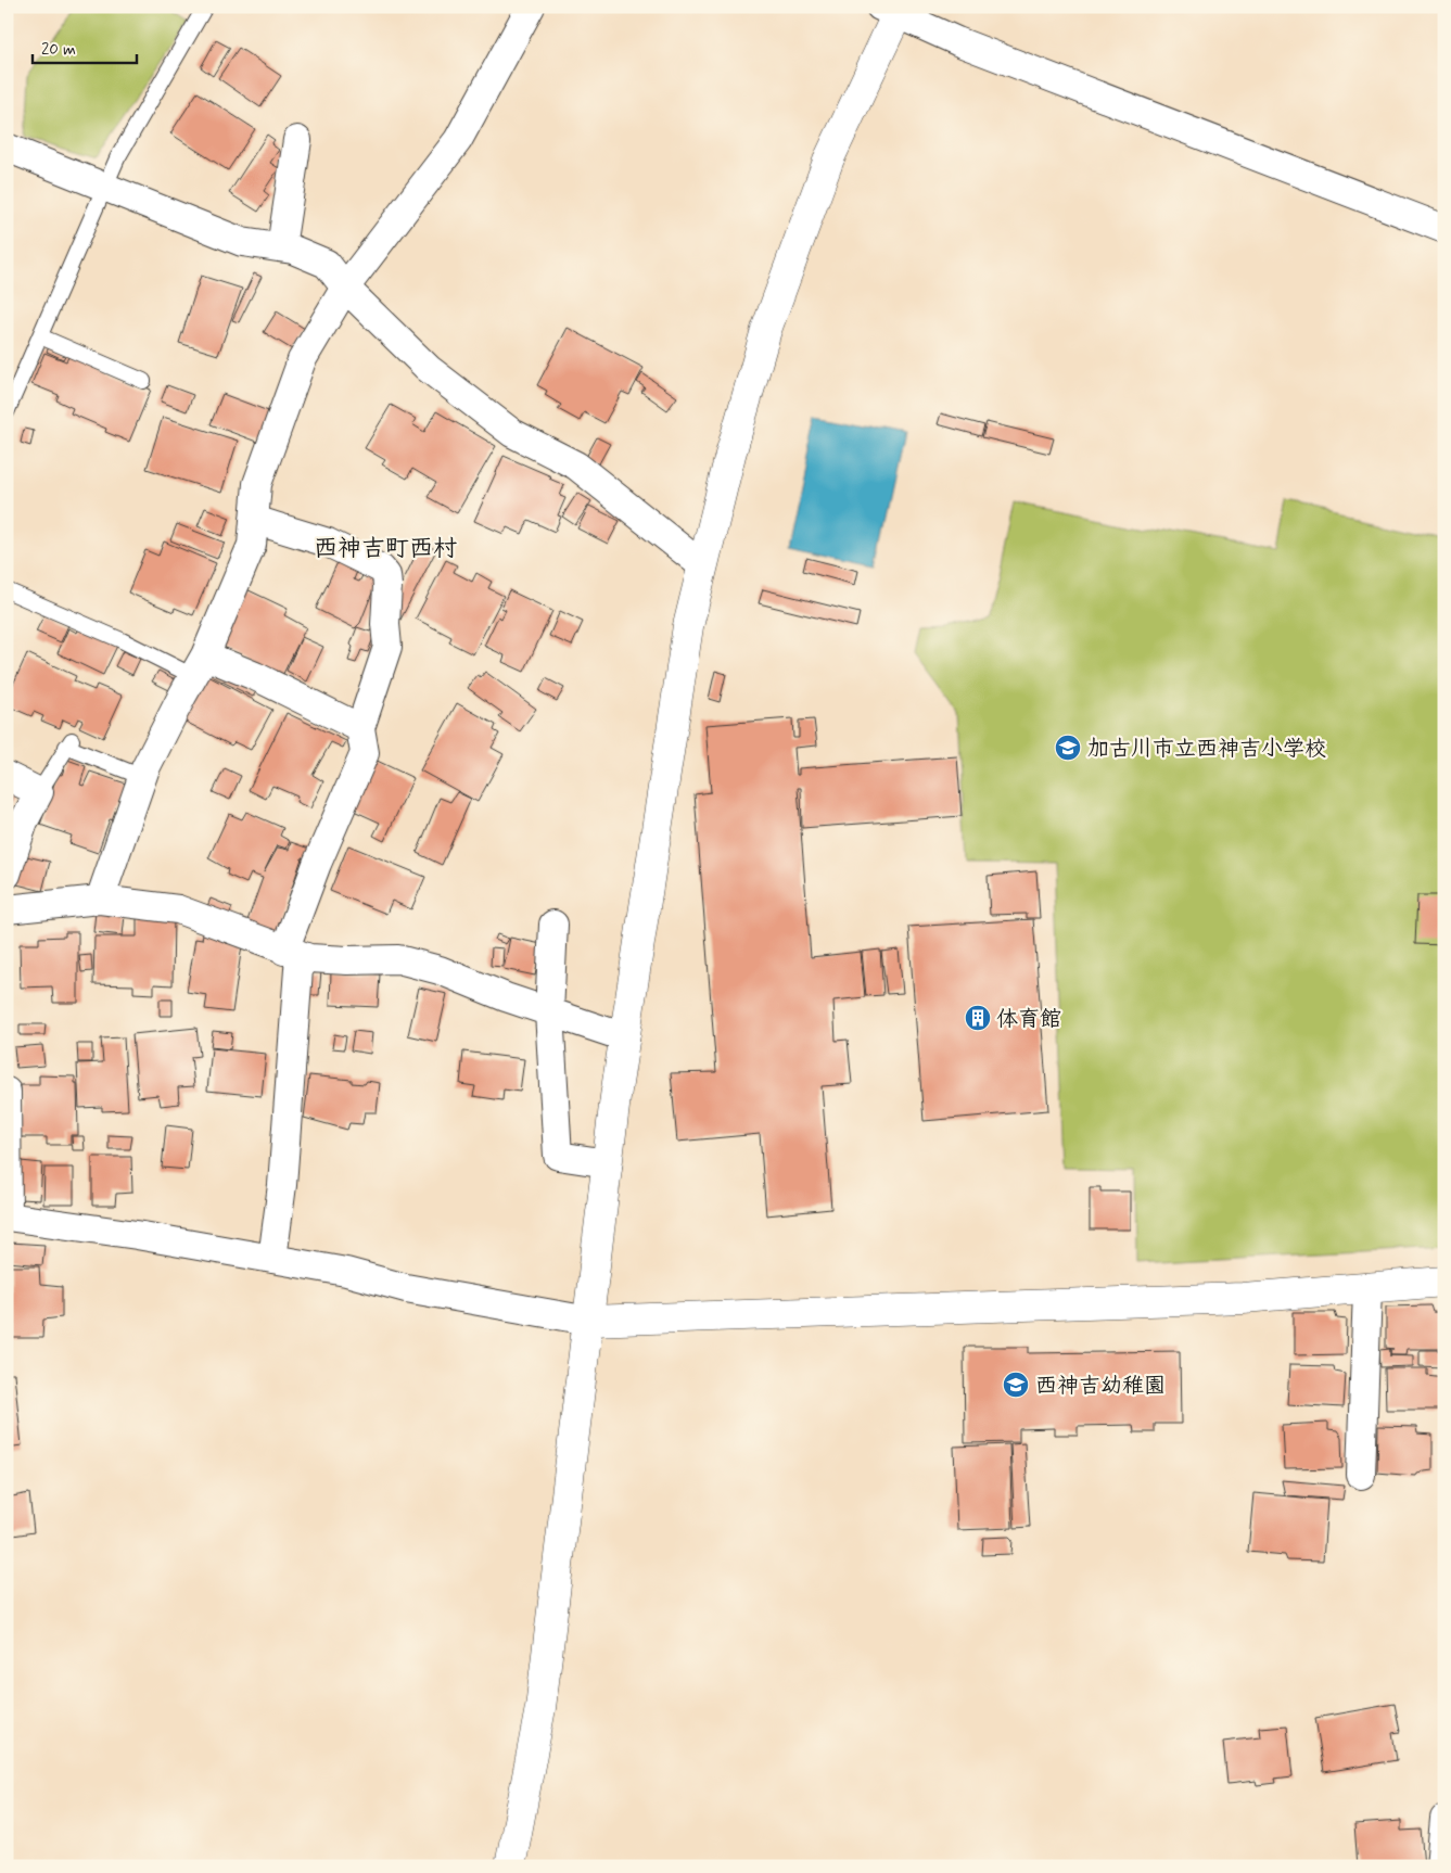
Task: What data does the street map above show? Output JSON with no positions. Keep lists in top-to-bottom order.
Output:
{
  "districts": ["西神吉町西村"],
  "places": {
    "school or university": ["加古川市立西神吉小学校", "西神吉幼稚園"],
    "building": ["体育館"]
  },
  "scale_bar": "20 m"
}
